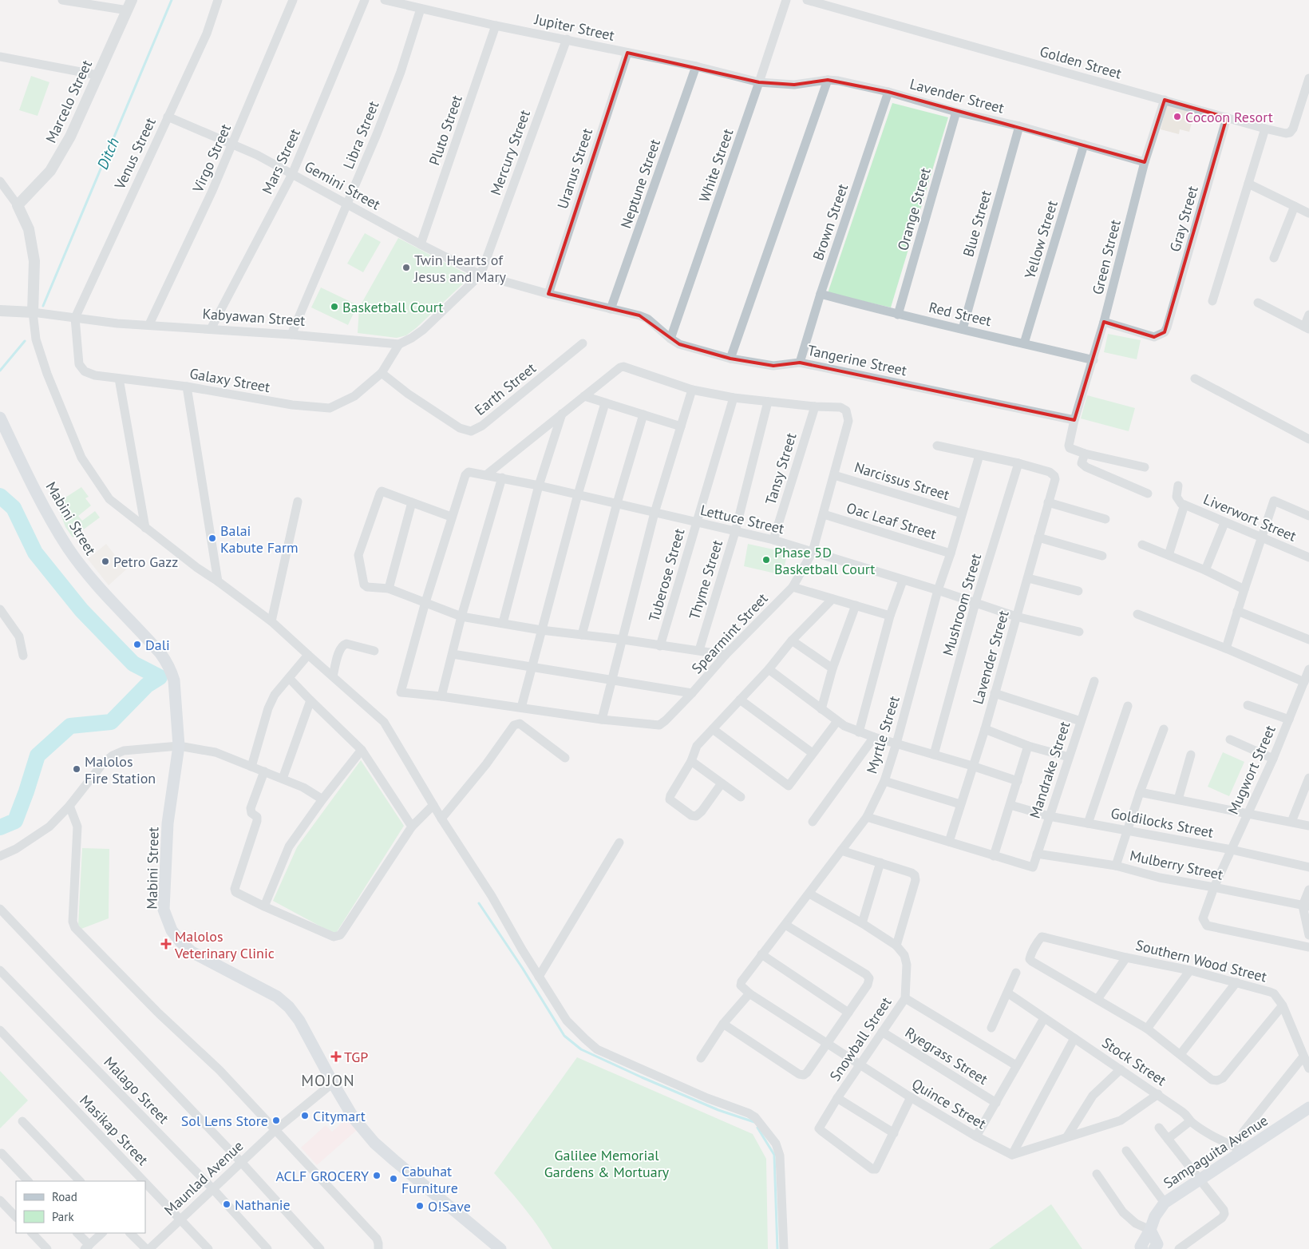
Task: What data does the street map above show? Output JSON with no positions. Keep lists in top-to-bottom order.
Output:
{
  "streets": {
    "main road": ["Mabini Street", "Sampaguita Avenue"],
    "street": [
      "Jupiter Street",
      "Golden Street",
      "Lavender Street",
      "Marcelo Street",
      "Pluto Street",
      "Libra Street",
      "Mercury Street",
      "Venus Street",
      "Virgo Street",
      "Mars Street",
      "White Street",
      "Uranus Street",
      "Neptune Street",
      "Gemini Street",
      "Orange Street",
      "Gray Street",
      "Brown Street",
      "Blue Street",
      "Yellow Street",
      "Green Street",
      "Red Street",
      "Kabyawan Street",
      "Tangerine Street",
      "Galaxy Street",
      "Earth Street",
      "Tansy Street",
      "Narcissus Street",
      "Liverwort Street",
      "Lettuce Street",
      "Oac Leaf Street",
      "Tuberose Street",
      "Thyme Street",
      "Mushroom Street",
      "Spearmint Street",
      "Myrtle Street",
      "Mandrake Street",
      "Mugwort Street",
      "Goldilocks Street",
      "Mulberry Street",
      "Southern Wood Street",
      "Snowball Street",
      "Ryegrass Street",
      "Stock Street",
      "Malago Street",
      "Quince Street",
      "Masikap Street",
      "Maunlad Avenue"
    ]
  },
  "crossings": [
    ["Jupiter Street", "Lavender Street"],
    ["Jupiter Street", "Pluto Street"],
    ["Jupiter Street", "Libra Street"],
    ["Jupiter Street", "Mercury Street"],
    ["Jupiter Street", "White Street"],
    ["Jupiter Street", "Uranus Street"],
    ["Jupiter Street", "Neptune Street"],
    ["Golden Street", "Gray Street"],
    ["Golden Street", "Green Street"],
    ["Lavender Street", "White Street"],
    ["Lavender Street", "Orange Street"],
    ["Lavender Street", "Brown Street"],
    ["Lavender Street", "Blue Street"],
    ["Lavender Street", "Yellow Street"],
    ["Lavender Street", "Green Street"],
    ["Lavender Street", "Lettuce Street"],
    ["Lavender Street", "Mushroom Street"],
    ["Pluto Street", "Gemini Street"],
    ["Libra Street", "Gemini Street"],
    ["Libra Street", "Kabyawan Street"],
    ["Mercury Street", "Gemini Street"],
    ["Mercury Street", "Tangerine Street"],
    ["Venus Street", "Gemini Street"],
    ["Venus Street", "Kabyawan Street"],
    ["Venus Street", "Galaxy Street"],
    ["Virgo Street", "Gemini Street"],
    ["Virgo Street", "Kabyawan Street"],
    ["Mars Street", "Gemini Street"],
    ["Mars Street", "Kabyawan Street"],
    ["White Street", "Tangerine Street"],
    ["Uranus Street", "Tangerine Street"],
    ["Neptune Street", "Tangerine Street"],
    ["Gemini Street", "Tangerine Street"],
    ["Orange Street", "Red Street"],
    ["Gray Street", "Green Street"],
    ["Brown Street", "Red Street"],
    ["Brown Street", "Tangerine Street"],
    ["Blue Street", "Red Street"],
    ["Yellow Street", "Red Street"],
    ["Green Street", "Red Street"],
    ["Green Street", "Tangerine Street"],
    ["Kabyawan Street", "Galaxy Street"],
    ["Galaxy Street", "Earth Street"],
    ["Tansy Street", "Lettuce Street"],
    ["Tansy Street", "Spearmint Street"],
    ["Narcissus Street", "Spearmint Street"],
    ["Narcissus Street", "Myrtle Street"],
    ["Mabini Street", "Maunlad Avenue"],
    ["Lettuce Street", "Tuberose Street"],
    ["Lettuce Street", "Thyme Street"],
    ["Lettuce Street", "Mushroom Street"],
    ["Lettuce Street", "Spearmint Street"],
    ["Lettuce Street", "Myrtle Street"],
    ["Oac Leaf Street", "Spearmint Street"],
    ["Oac Leaf Street", "Myrtle Street"],
    ["Myrtle Street", "Quince Street"],
    ["Mandrake Street", "Goldilocks Street"],
    ["Mandrake Street", "Mulberry Street"],
    ["Mugwort Street", "Goldilocks Street"],
    ["Mugwort Street", "Mulberry Street"],
    ["Snowball Street", "Ryegrass Street"],
    ["Snowball Street", "Quince Street"],
    ["Stock Street", "Sampaguita Avenue"],
    ["Malago Street", "Maunlad Avenue"],
    ["Masikap Street", "Maunlad Avenue"]
  ],
  "districts": ["MOJON"],
  "water": ["Ditch"],
  "parks": ["Galilee Memorial Gardens & Mortuary"],
  "places": {
    "other": [
      "Cocoon Resort",
      "Twin Hearts of Jesus and Mary",
      "Basketball Court",
      "Balai Kabute Farm",
      "Phase 5D Basketball Court",
      "Petro Gazz",
      "Dali",
      "Malolos Fire Station",
      "Citymart",
      "Sol Lens Store",
      "ACLF GROCERY",
      "Cabuhat Furniture",
      "Nathanie",
      "O!Save"
    ],
    "health": ["Malolos Veterinary Clinic", "TGP"]
  },
  "legend": ["Road", "Park"]
}
